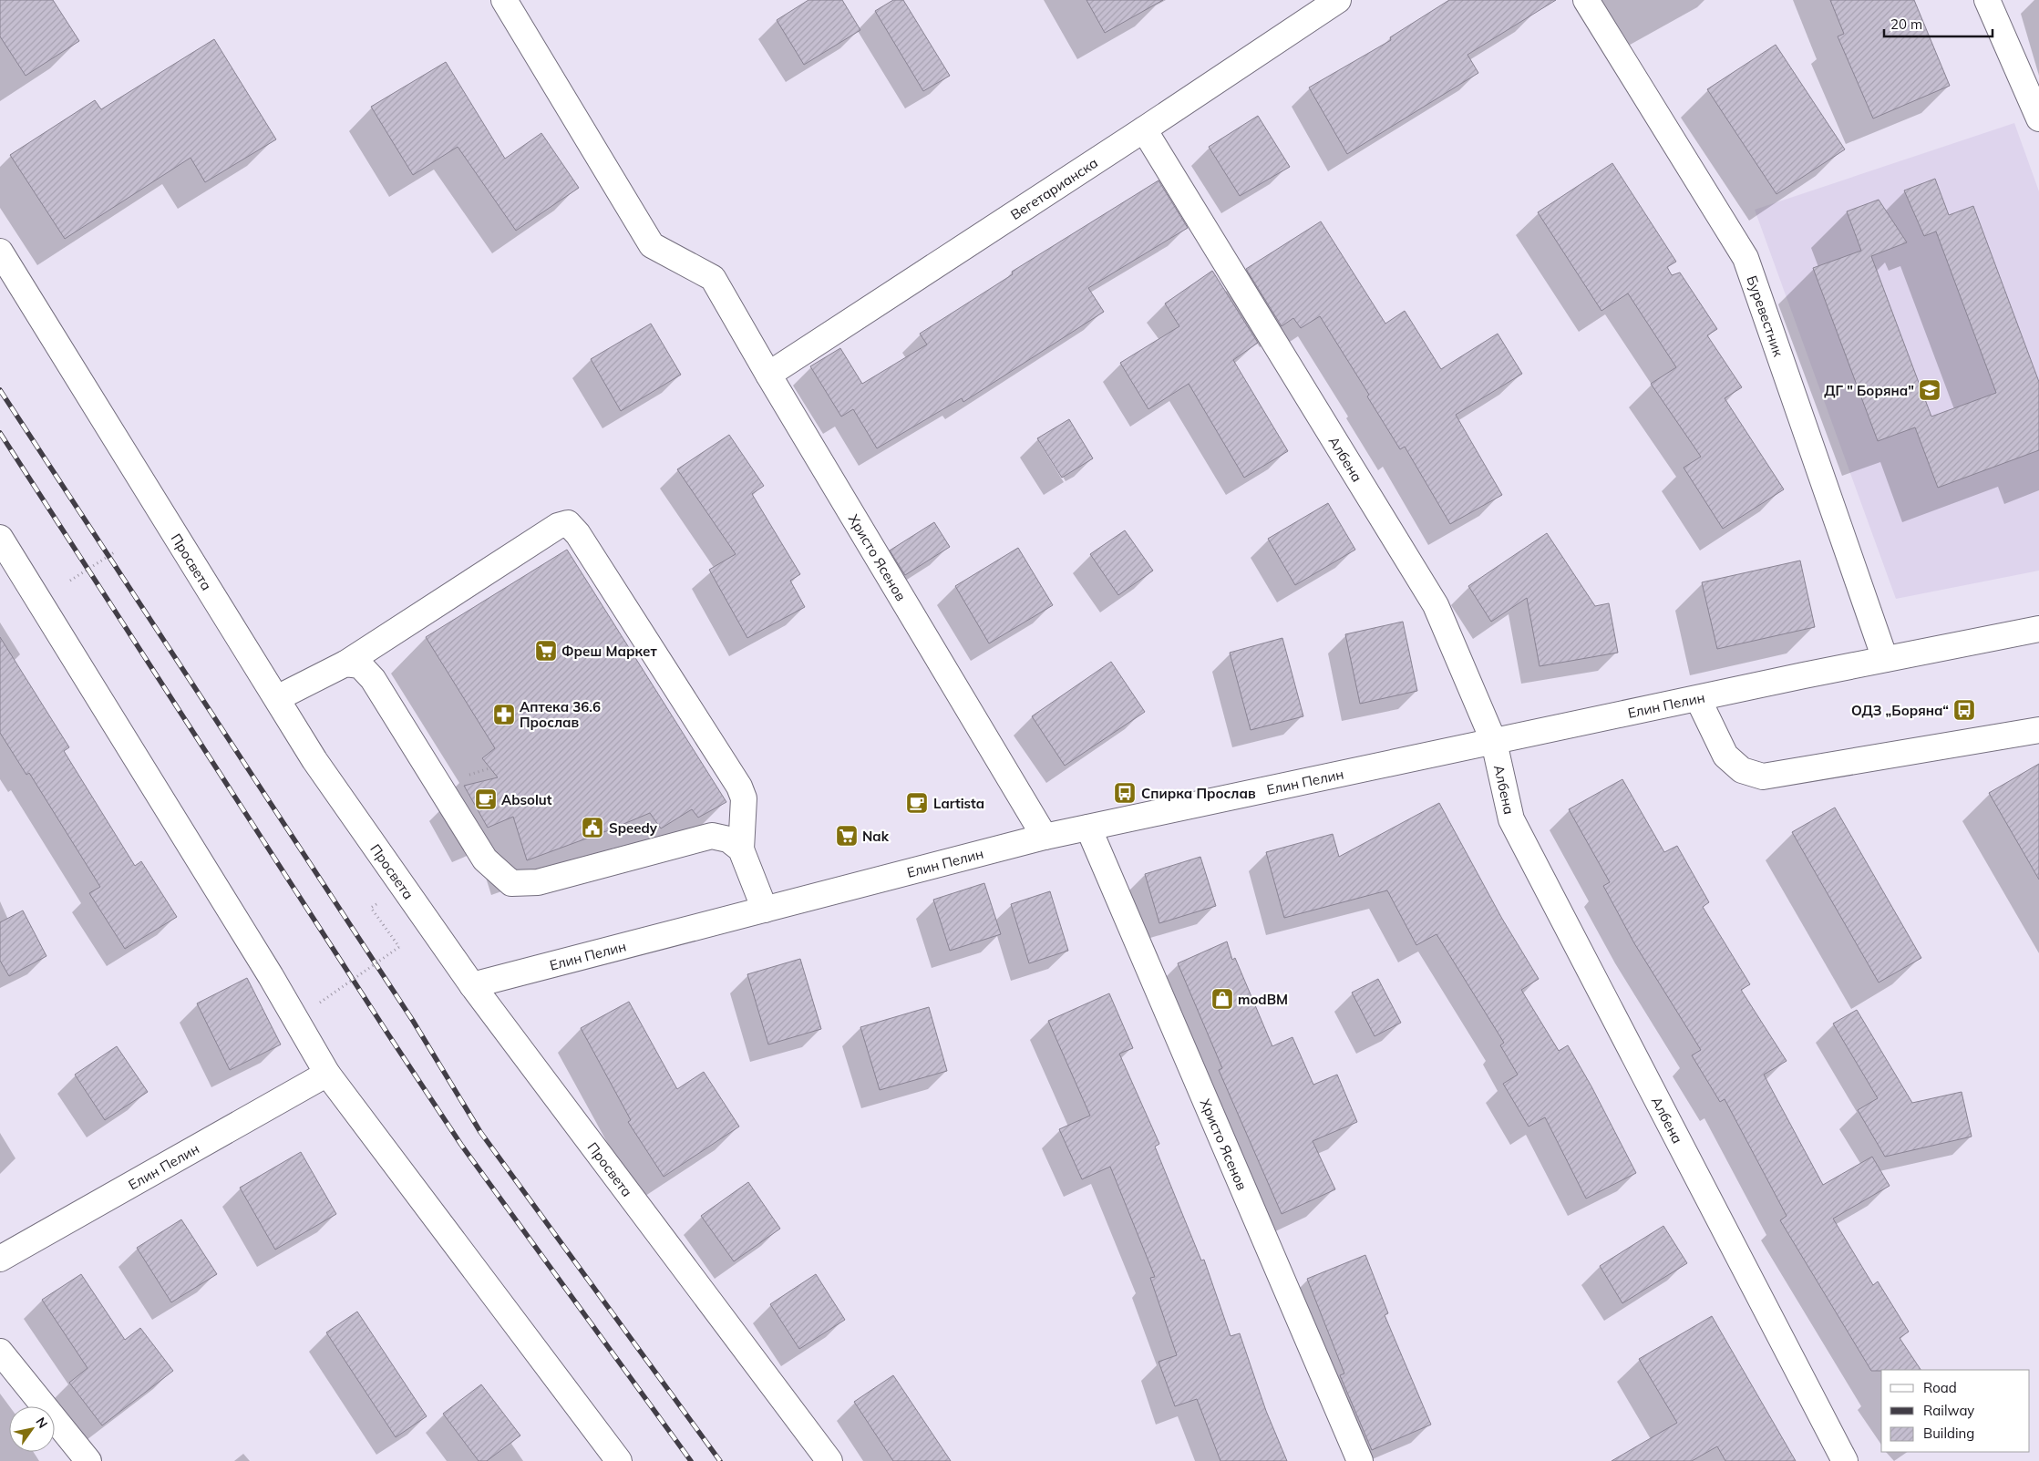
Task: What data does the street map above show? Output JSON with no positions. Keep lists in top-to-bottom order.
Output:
{
  "streets": {
    "street": [
      "Вегетарианска",
      "Буревестник",
      "Албена",
      "Христо Ясенов",
      "Просвета",
      "Елин Пелин"
    ]
  },
  "crossings": [
    ["Вегетарианска", "Албена"],
    ["Вегетарианска", "Христо Ясенов"],
    ["Буревестник", "Елин Пелин"],
    ["Албена", "Елин Пелин"],
    ["Христо Ясенов", "Елин Пелин"],
    ["Просвета", "Елин Пелин"]
  ],
  "places": {
    "school or university": ["ДГ \" Боряна\""],
    "supermarket": ["Фреш Маркет", "Nak"],
    "bus stop": ["ОДЗ „Боряна“", "Спирка Прослав"],
    "pharmacy": ["Аптека 36.6 Прослав"],
    "cafe": ["Absolut", "Lartista"],
    "public building": ["Speedy"],
    "shop": ["modBM"]
  },
  "legend": ["Road", "Railway", "Building"],
  "scale_bar": "20 m",
  "north": "top right"
}
